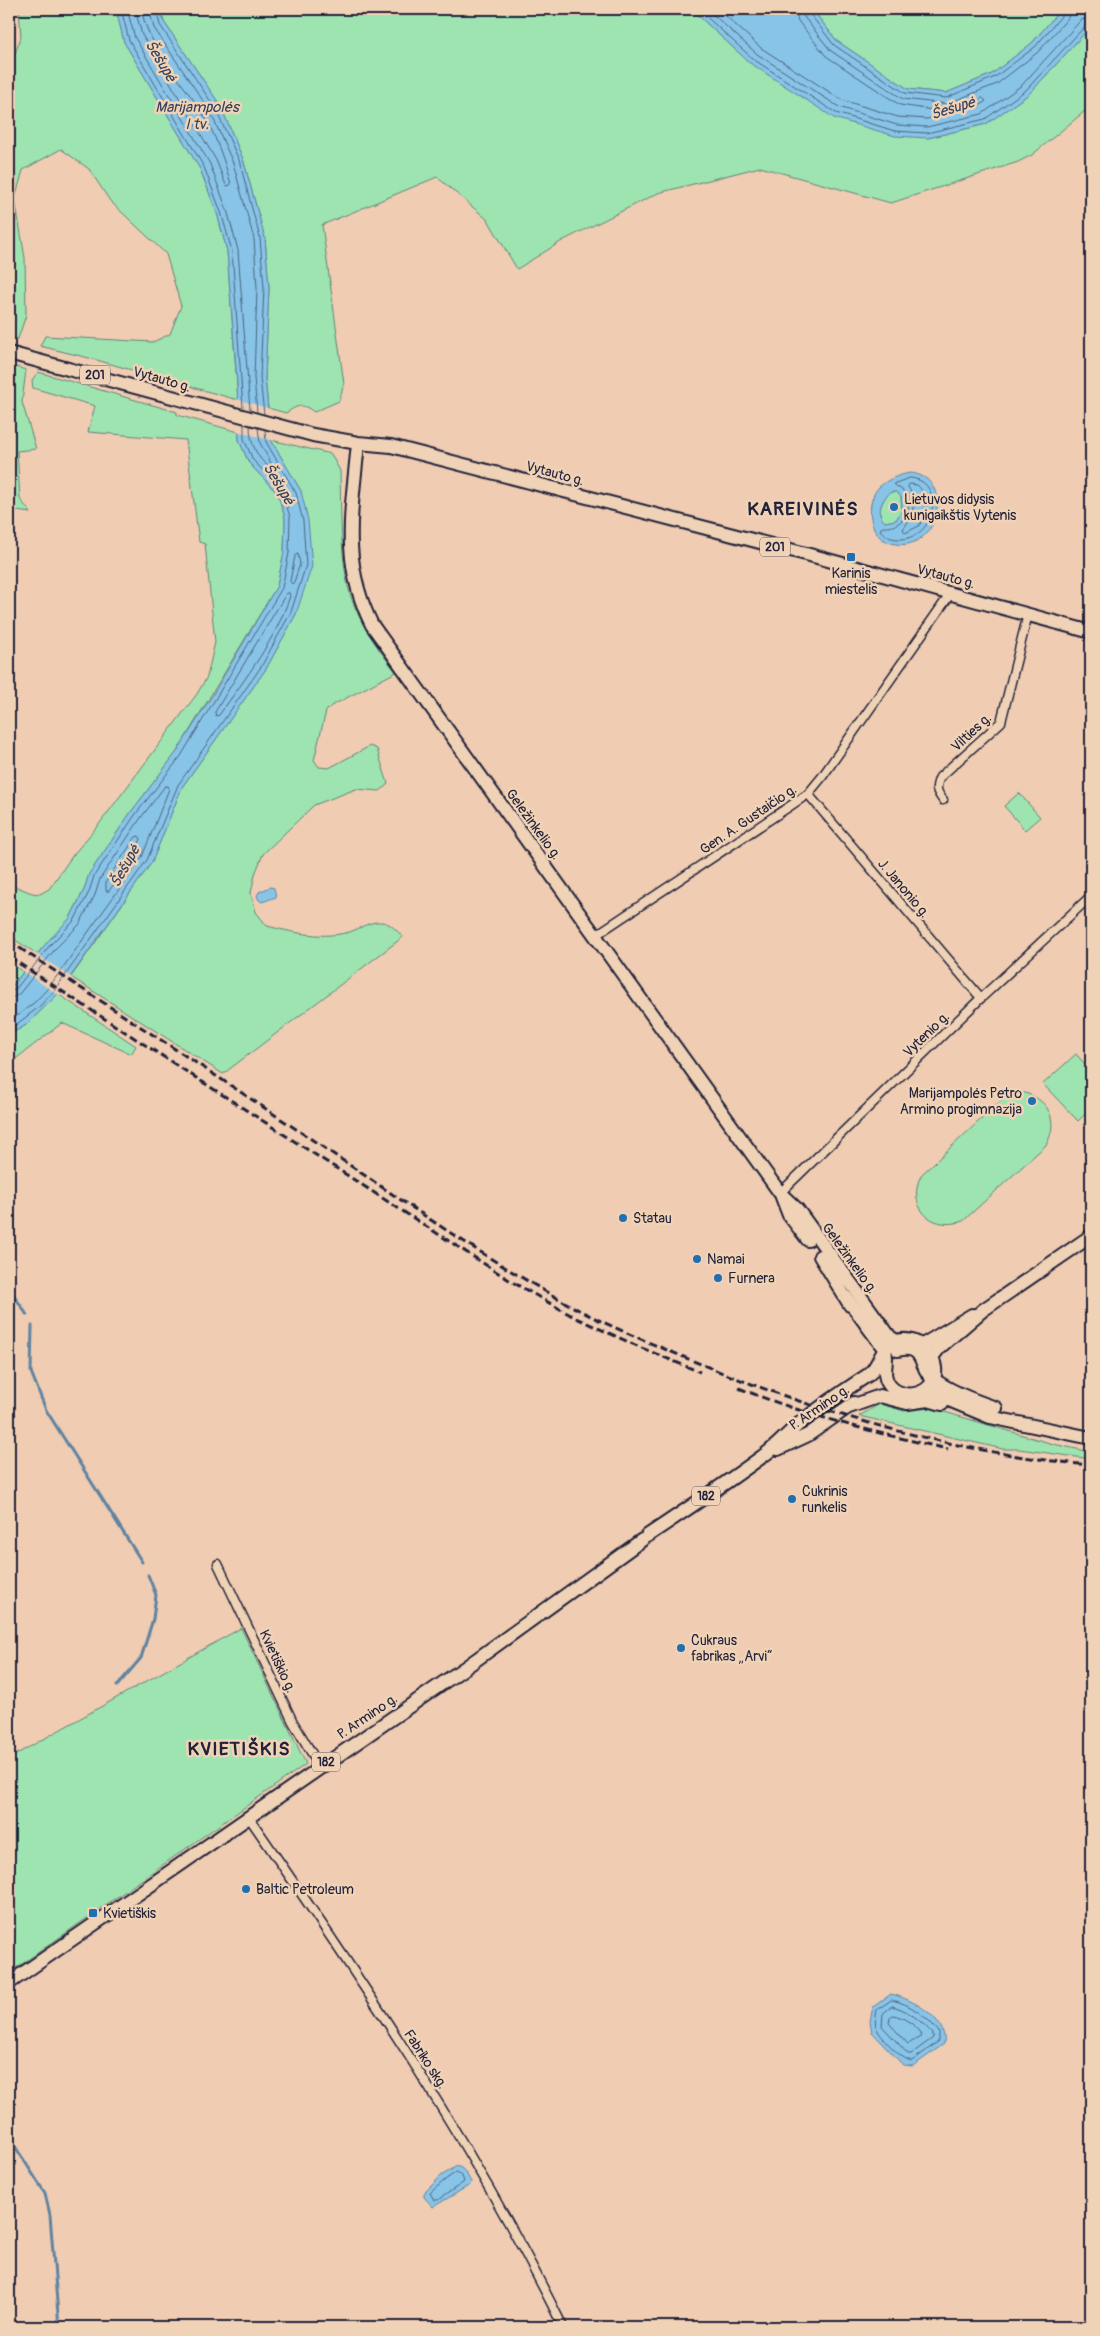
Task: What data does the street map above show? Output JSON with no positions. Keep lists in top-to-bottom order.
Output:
{
  "streets": {
    "main road": [
      "201",
      "Vytauto g.",
      "Geležinkelio g.",
      "P. Armino g.",
      "182"
    ],
    "street": [
      "Vilties g.",
      "Gen. A. Gustaičio g.",
      "J. Janonio g.",
      "Vytenio g.",
      "Kvietiškio g.",
      "Fabriko skg."
    ]
  },
  "crossings": [
    ["Vytauto g.", "Vilties g."],
    ["Vytauto g.", "Gen. A. Gustaičio g."],
    ["Vytauto g.", "Geležinkelio g."],
    ["Gen. A. Gustaičio g.", "Geležinkelio g."],
    ["Gen. A. Gustaičio g.", "J. Janonio g."],
    ["Geležinkelio g.", "Vytenio g."],
    ["Geležinkelio g.", "P. Armino g."],
    ["J. Janonio g.", "Vytenio g."],
    ["P. Armino g.", "Kvietiškio g."],
    ["P. Armino g.", "Fabriko skg."]
  ],
  "districts": ["KAREIVINĖS", "KVIETIŠKIS"],
  "water": ["Šešupė", "Marijampolės I tv."],
  "places": {
    "other": [
      "Lietuvos didysis kunigaikštis Vytenis",
      "Marijampolės Petro Armino progimnazija",
      "Statau",
      "Namai",
      "Furnera",
      "Cukrinis runkelis",
      "Cukraus fabrikas „Arvi“",
      "Baltic Petroleum"
    ],
    "transit": ["Karinis miestelis", "Kvietiškis"]
  }
}
